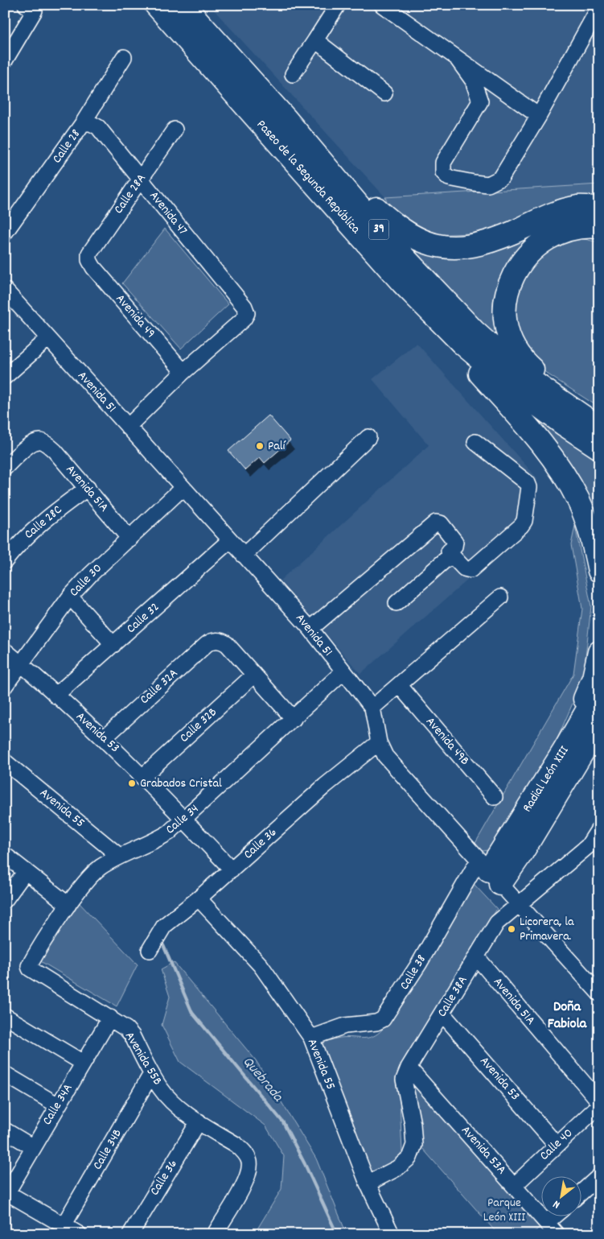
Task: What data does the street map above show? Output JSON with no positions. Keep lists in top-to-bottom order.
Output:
{
  "streets": {
    "highway": ["Paseo de la Segunda República", "39", "Radial León XIII"],
    "street": [
      "Calle 28",
      "Calle 28A",
      "Avenida 47",
      "Avenida 49",
      "Avenida 51",
      "Avenida 51A",
      "Calle 28C",
      "Calle 30",
      "Calle 32",
      "Calle 32A",
      "Calle 32B",
      "Avenida 53",
      "Avenida 49B",
      "Avenida 55",
      "Calle 34",
      "Calle 36",
      "Calle 38",
      "Calle 38A",
      "Avenida 55B",
      "Calle 34A",
      "Calle 40",
      "Calle 34B",
      "Avenida 53A"
    ]
  },
  "crossings": [
    ["Calle 28", "Avenida 47"],
    ["Calle 28A", "Avenida 47"],
    ["Calle 28A", "Avenida 49"],
    ["Avenida 47", "Avenida 49"],
    ["Avenida 51", "Calle 30"],
    ["Avenida 51", "Calle 32"],
    ["Avenida 51", "Radial León XIII"],
    ["Avenida 51", "Calle 34"],
    ["Avenida 51", "Calle 36"],
    ["Avenida 51", "Calle 38"],
    ["Avenida 51", "Calle 38A"],
    ["Avenida 51A", "Calle 28C"],
    ["Avenida 51A", "Calle 30"],
    ["Avenida 51A", "Calle 38A"],
    ["Calle 30", "Avenida 53"],
    ["Calle 32", "Avenida 53"],
    ["Calle 32A", "Calle 32B"],
    ["Calle 32A", "Avenida 53"],
    ["Calle 32B", "Avenida 53"],
    ["Avenida 53", "Calle 34"],
    ["Avenida 53", "Calle 36"],
    ["Avenida 53", "Calle 38A"],
    ["Avenida 53", "Calle 40"],
    ["Radial León XIII", "Calle 38"],
    ["Avenida 55", "Calle 34"],
    ["Avenida 55", "Calle 36"],
    ["Avenida 55", "Calle 38"],
    ["Avenida 55", "Calle 38A"],
    ["Calle 34", "Avenida 55B"],
    ["Calle 36", "Avenida 55B"],
    ["Calle 38A", "Avenida 53A"],
    ["Avenida 55B", "Calle 34A"],
    ["Avenida 55B", "Calle 34B"],
    ["Calle 40", "Avenida 53A"]
  ],
  "districts": ["Doña Fabiola"],
  "water": ["Quebrada"],
  "parks": ["Parque León XIII"],
  "places": ["Palí", "Grabados Cristal", "Licorera, la Primavera."],
  "north": "bottom left"
}
